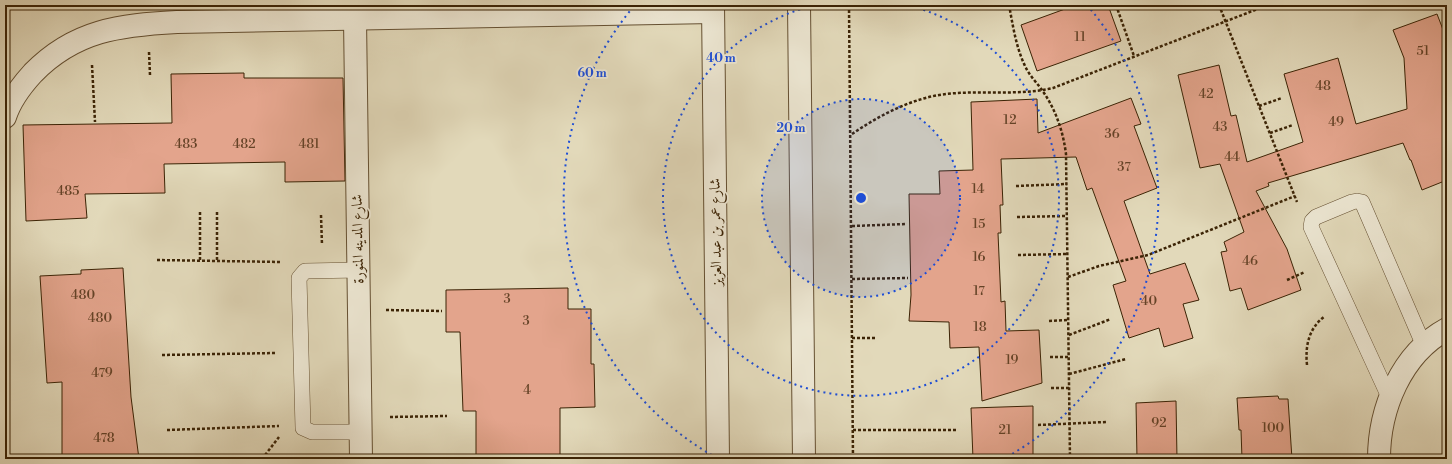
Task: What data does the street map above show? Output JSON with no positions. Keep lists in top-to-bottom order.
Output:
{
  "streets": {
    "street": ["شارع عمر بن عبد العزيز", "شارع المدينه المنورة"]
  },
  "house_numbers": [
    "11",
    "51",
    "48",
    "42",
    "12",
    "49",
    "43",
    "36",
    "483",
    "482",
    "481",
    "44",
    "37",
    "14",
    "485",
    "15",
    "16",
    "46",
    "17",
    "480",
    "3",
    "40",
    "480",
    "3",
    "18",
    "19",
    "479",
    "4",
    "92",
    "100",
    "21",
    "478"
  ],
  "rings": ["40 m", "60 m", "20 m"]
}
